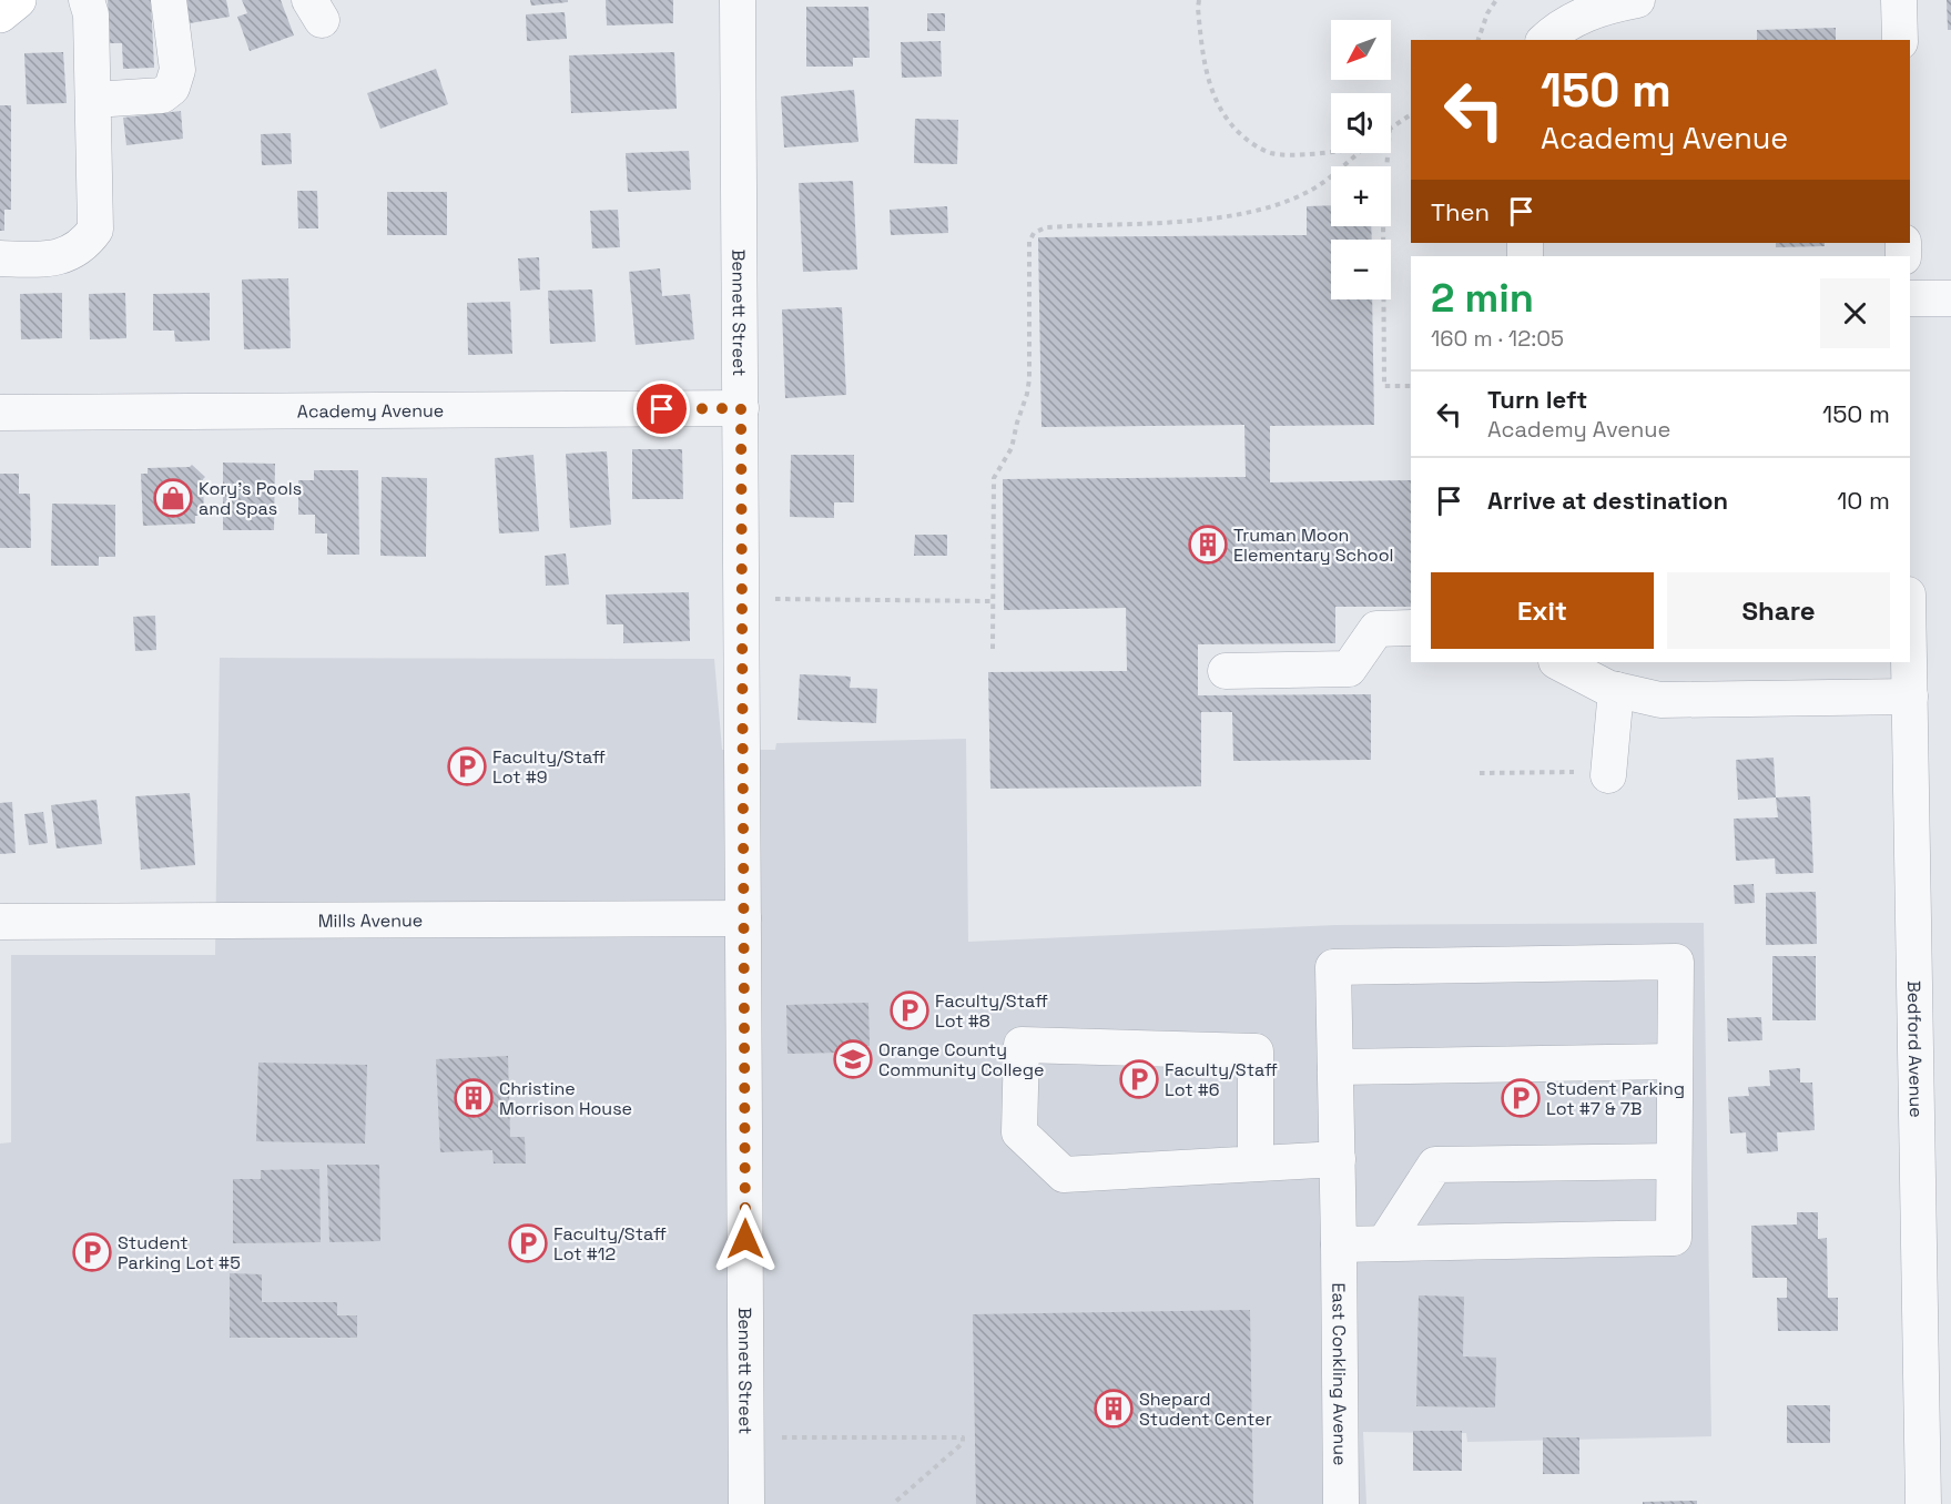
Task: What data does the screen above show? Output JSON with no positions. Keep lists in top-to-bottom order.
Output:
{
  "streets": {
    "street": [
      "Bennett Street",
      "Academy Avenue",
      "Mills Avenue",
      "Bedford Avenue",
      "East Conkling Avenue"
    ]
  },
  "crossings": [
    ["Bennett Street", "Academy Avenue"],
    ["Bennett Street", "Mills Avenue"]
  ],
  "places": {
    "shop": ["Kory's Pools and Spas"],
    "building": ["Truman Moon Elementary School", "Christine Morrison House", "Shepard Student Center"],
    "parking": [
      "Faculty/Staff Lot #9",
      "Faculty/Staff Lot #8",
      "Faculty/Staff Lot #6",
      "Student Parking Lot #7 & 7B",
      "Faculty/Staff Lot #12",
      "Student Parking Lot #5"
    ],
    "school or university": ["Orange County Community College"]
  },
  "north": "bottom left",
  "page": {
    "map_buttons": ["+", "−"],
    "turn": ["150 m", "Academy Avenue"],
    "then": "Then",
    "heading": ["2 min", "160 m · 12:05"],
    "list": [
      {
        "name": "Turn left",
        "note": "Academy Avenue",
        "value": "150 m"
      },
      {
        "name": "Arrive at destination",
        "value": "10 m"
      }
    ],
    "buttons": ["Exit", "Share"]
  }
}
